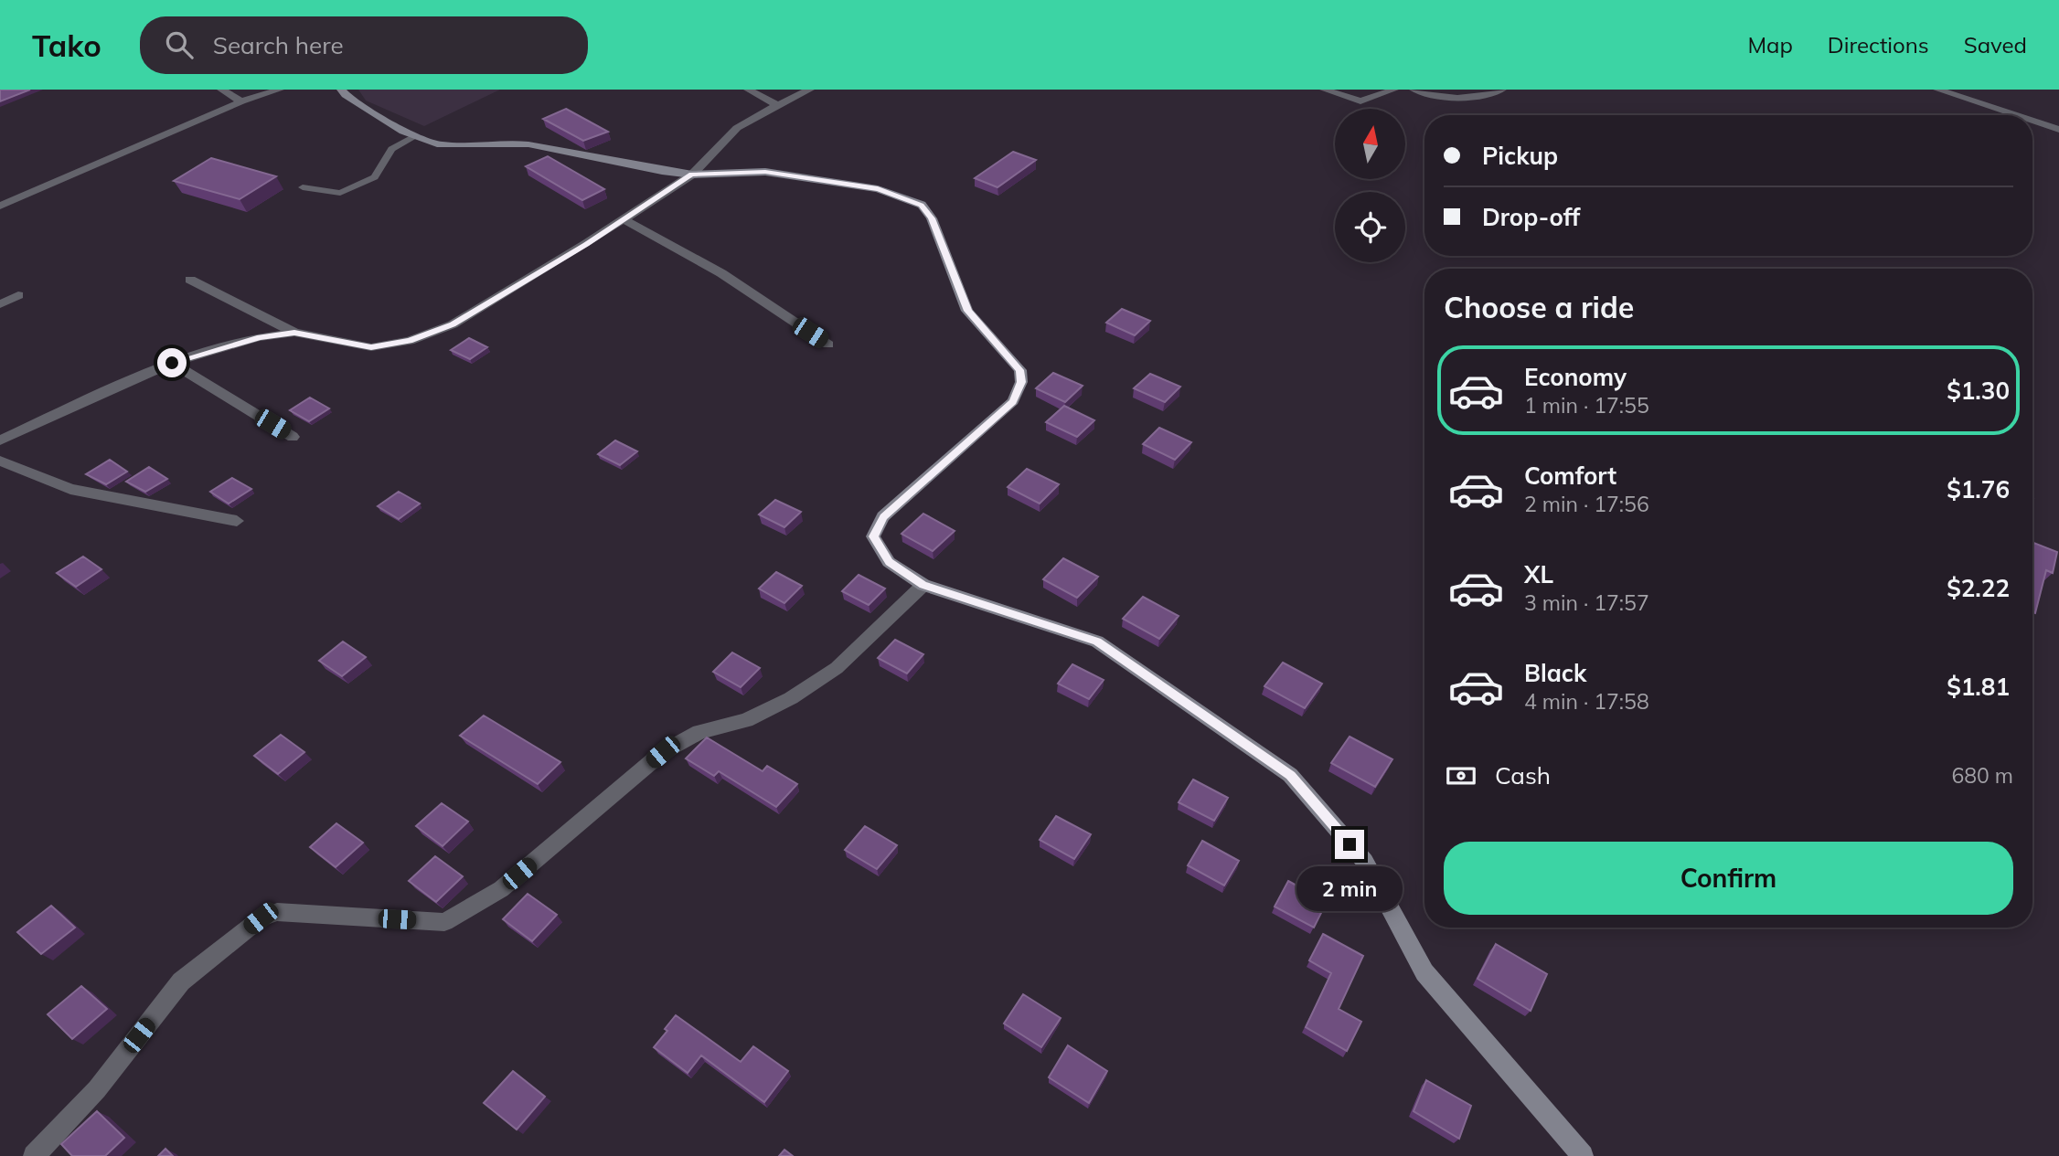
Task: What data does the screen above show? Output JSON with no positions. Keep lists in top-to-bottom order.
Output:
{
  "north": "top",
  "page": {
    "header": "Tako",
    "search": "Search here",
    "nav": ["Map", "Directions", "Saved"],
    "banner": ["Pickup", "Drop-off"],
    "heading": "Choose a ride",
    "list": [
      {
        "name": "Economy",
        "note": "1 min · 17:55",
        "value": "$1.30"
      },
      {
        "name": "Comfort",
        "note": "2 min · 17:56",
        "value": "$1.76"
      },
      {
        "name": "XL",
        "note": "3 min · 17:57",
        "value": "$2.22"
      },
      {
        "name": "Black",
        "note": "4 min · 17:58",
        "value": "$1.81"
      }
    ],
    "pay": ["Cash", "680 m"],
    "buttons": "Confirm",
    "bubble": "2 min"
  }
}
